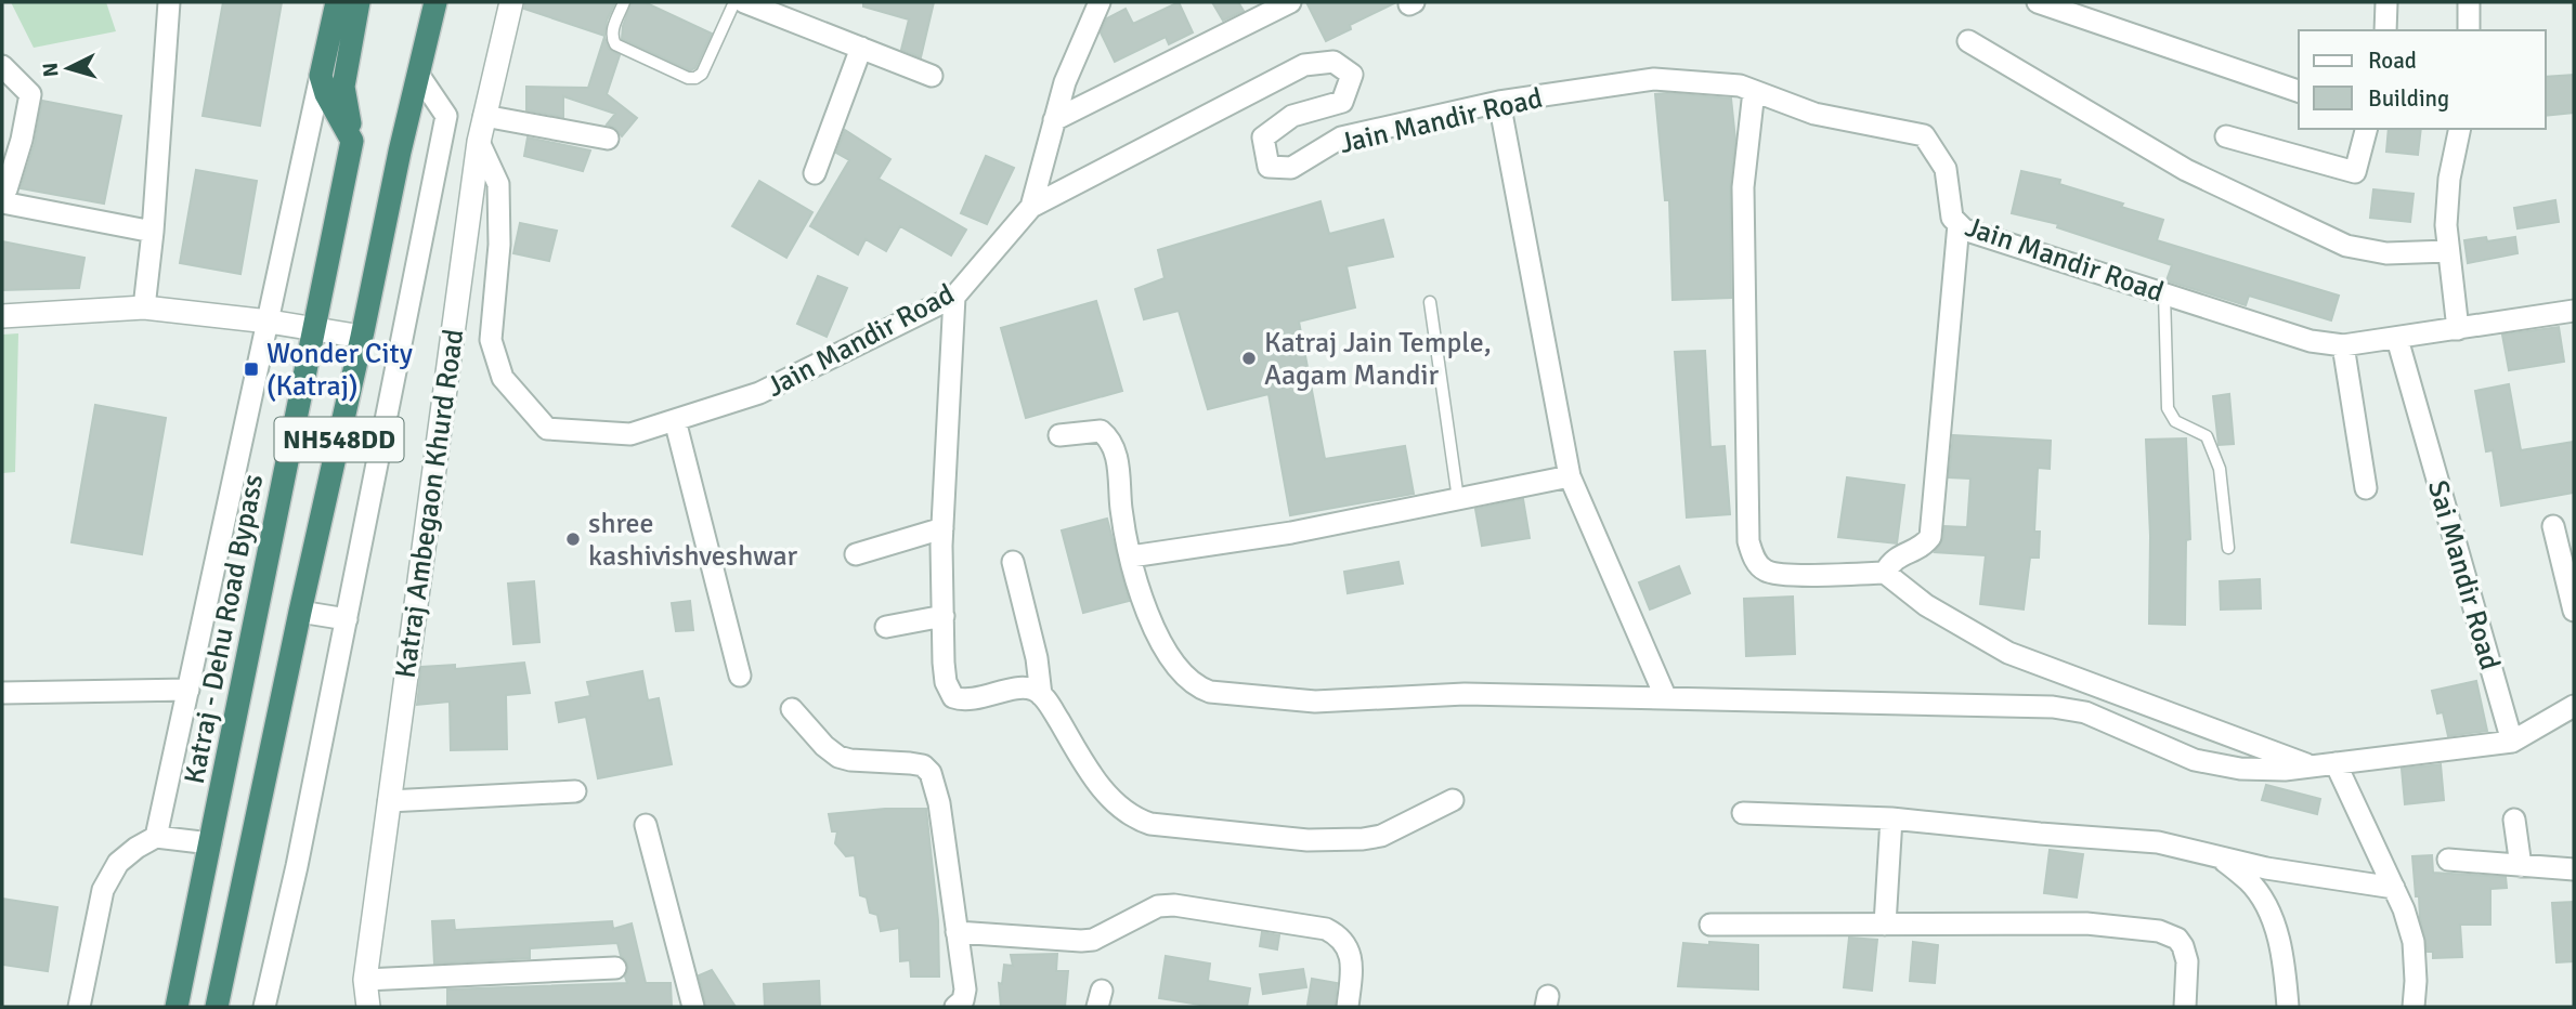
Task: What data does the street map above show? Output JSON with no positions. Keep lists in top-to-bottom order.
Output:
{
  "streets": {
    "highway": ["NH548DD", "Katraj - Dehu Road Bypass"],
    "street": ["Jain Mandir Road", "Katraj Ambegaon Khurd Road", "Sai Mandir Road"]
  },
  "crossings": [
    ["Jain Mandir Road", "Katraj Ambegaon Khurd Road"],
    ["Jain Mandir Road", "Sai Mandir Road"]
  ],
  "places": {
    "other": ["Katraj Jain Temple, Aagam Mandir", "shree kashivishveshwar"],
    "transit": ["Wonder City (Katraj)"]
  },
  "legend": ["Road", "Building"],
  "north": "left"
}
